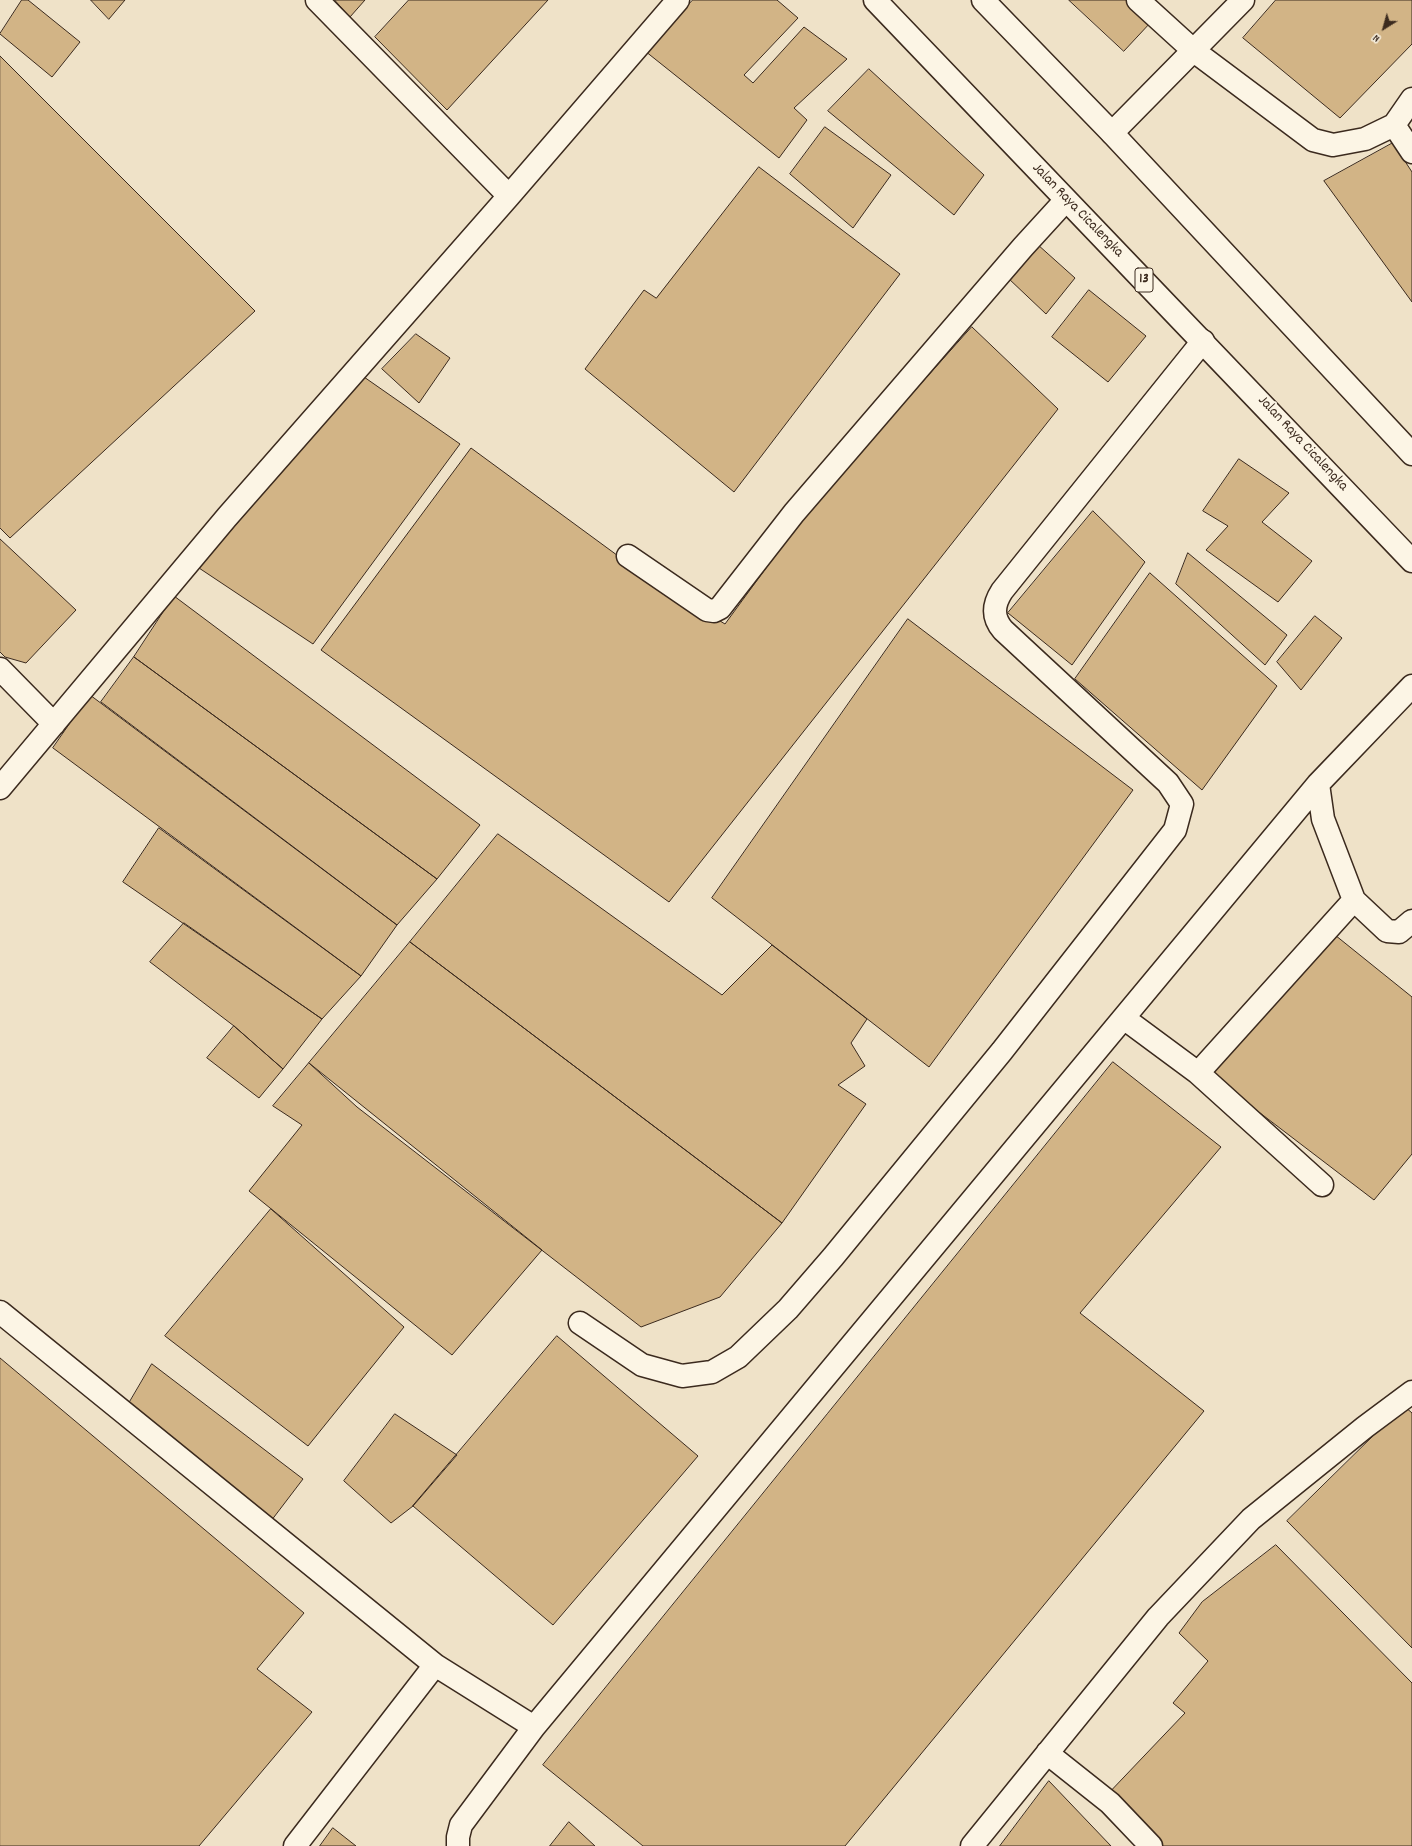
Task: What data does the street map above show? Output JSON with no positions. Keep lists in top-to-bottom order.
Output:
{
  "streets": {
    "main road": ["Jalan Raya Cicalengka", "13"]
  },
  "north": "bottom left"
}
